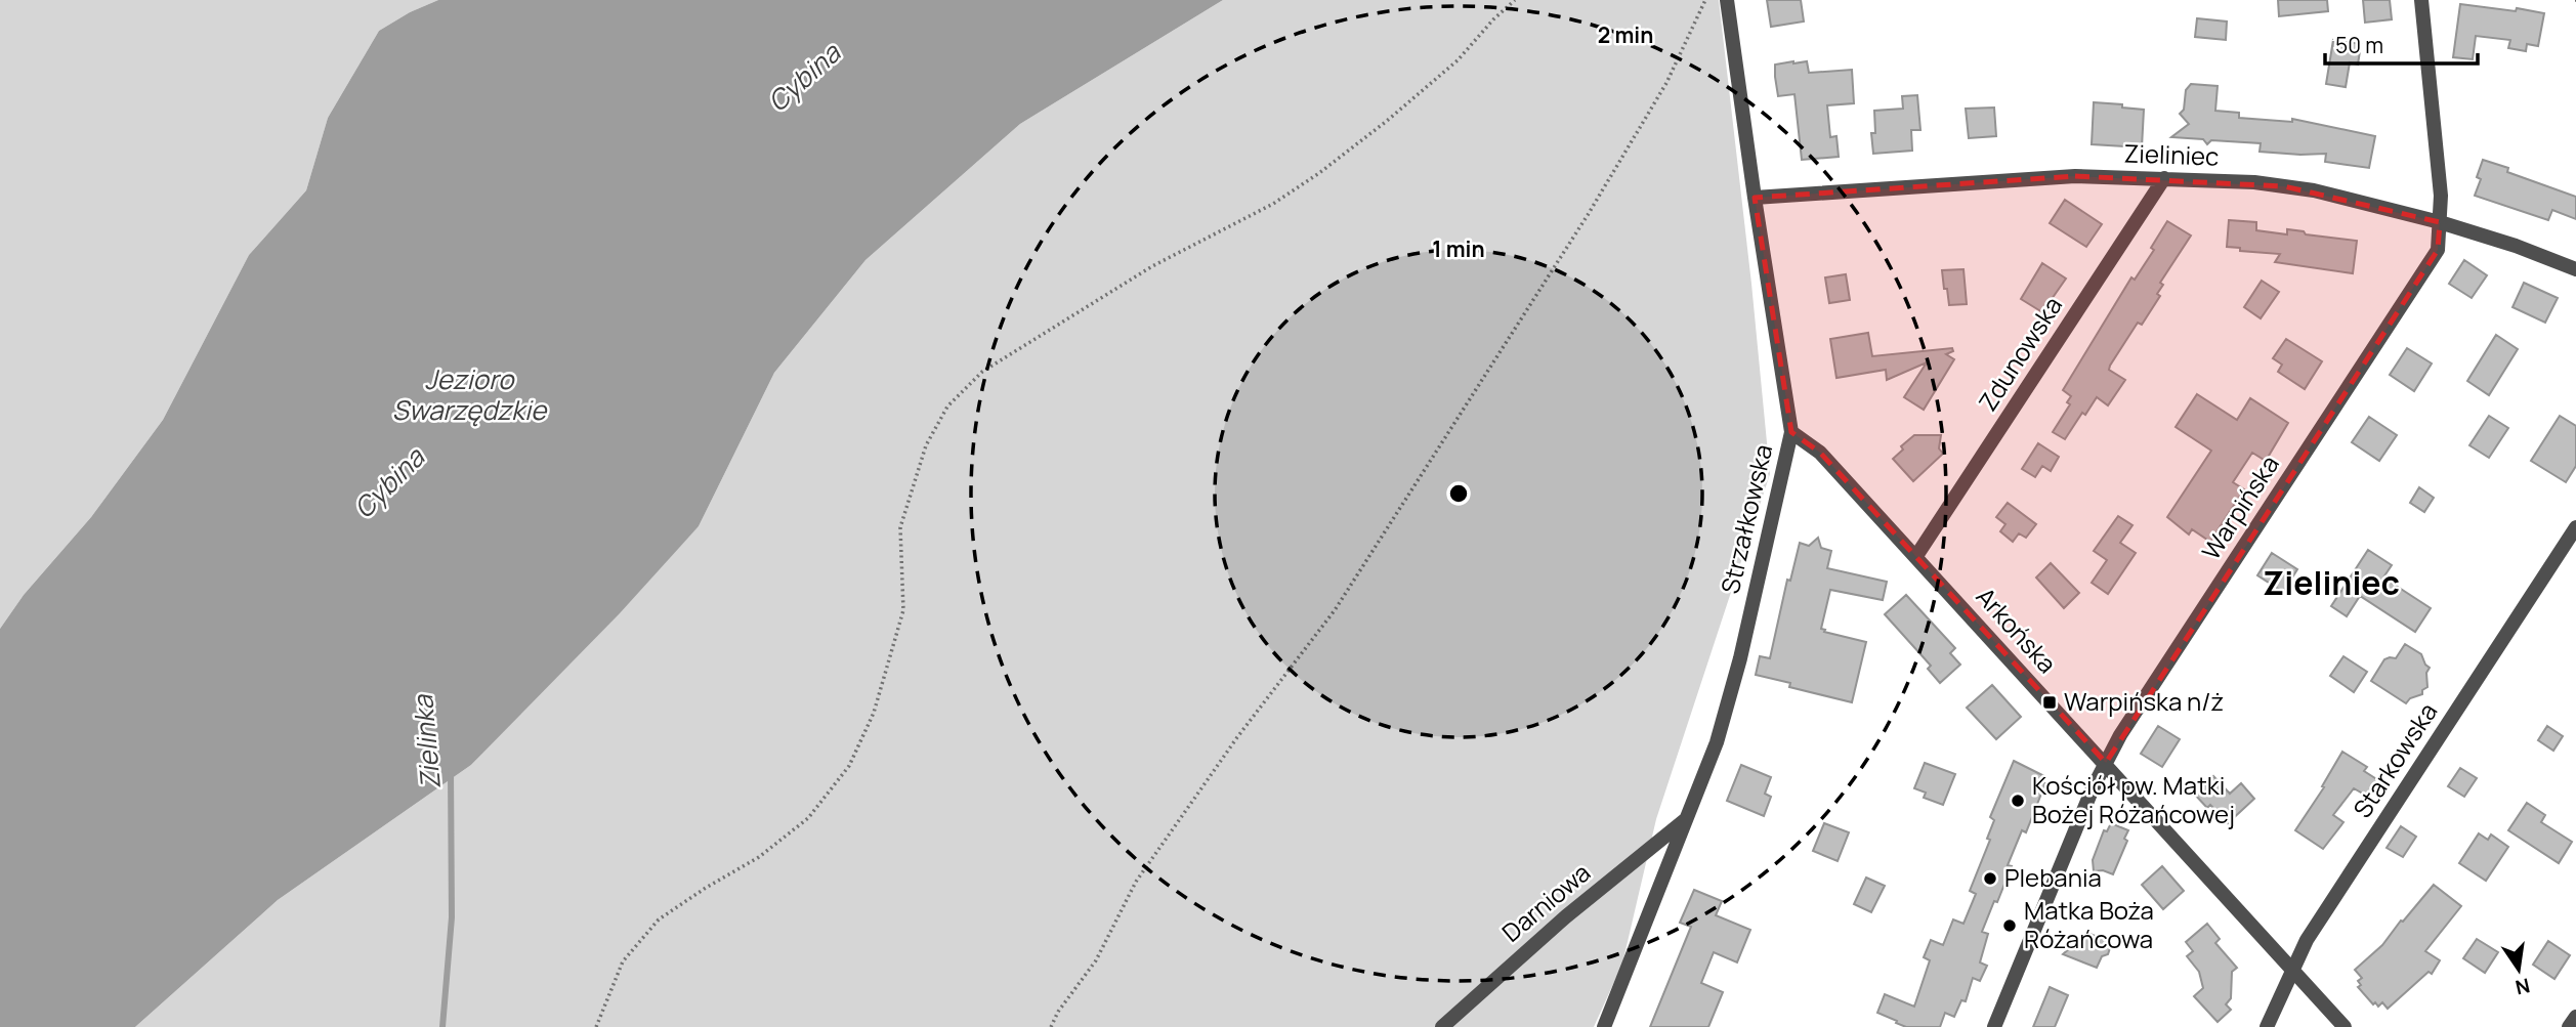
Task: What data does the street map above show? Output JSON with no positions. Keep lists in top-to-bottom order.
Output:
{
  "streets": {
    "street": [
      "Zieliniec",
      "Zdunowska",
      "Warpińska",
      "Strzałkowska",
      "Arkońska",
      "Starkowska",
      "Darniowa"
    ]
  },
  "crossings": [
    ["Zieliniec", "Zdunowska"],
    ["Zieliniec", "Warpińska"],
    ["Zieliniec", "Strzałkowska"],
    ["Zdunowska", "Arkońska"],
    ["Warpińska", "Arkońska"],
    ["Strzałkowska", "Arkońska"],
    ["Strzałkowska", "Darniowa"],
    ["Arkońska", "Starkowska"]
  ],
  "districts": ["Zieliniec"],
  "water": ["Cybina", "Jezioro Swarzędzkie", "Zielinka"],
  "places": {
    "transit": ["Warpińska n/ż"],
    "other": ["Kościół pw. Matki Bożej Różańcowej", "Plebania", "Matka Boża Różańcowa"]
  },
  "scale_bar": "50 m",
  "north": "bottom",
  "rings": ["2 min", "1 min"]
}
